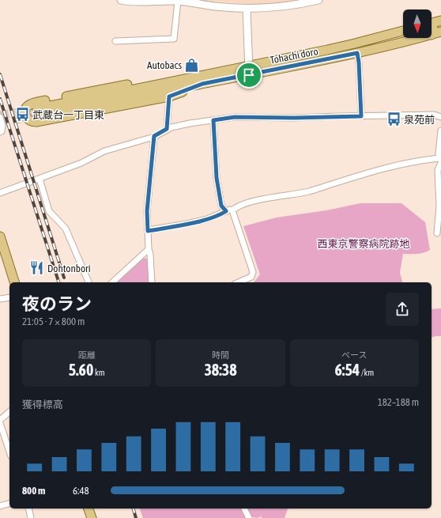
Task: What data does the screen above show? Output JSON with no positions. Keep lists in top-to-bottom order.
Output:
{
  "streets": {
    "main road": ["Tohachi doro"]
  },
  "parks": ["西東京警察病院跡地"],
  "places": {
    "shop": ["Autobacs"],
    "bus stop": ["武蔵台一丁目東", "泉苑前"],
    "restaurant": ["Dohtonbori"]
  },
  "north": "bottom",
  "page": {
    "heading": ["夜のラン", "21:05 · 7 × 800 m"],
    "stats": [
      ["距離", "5.60 km"],
      ["時間", "38:38"],
      ["ペース", "6:54 /km"]
    ],
    "chart": ["獲得標高", "182–188 m"],
    "list": [
      {
        "name": "800 m",
        "note": "6:48"
      }
    ]
  }
}
